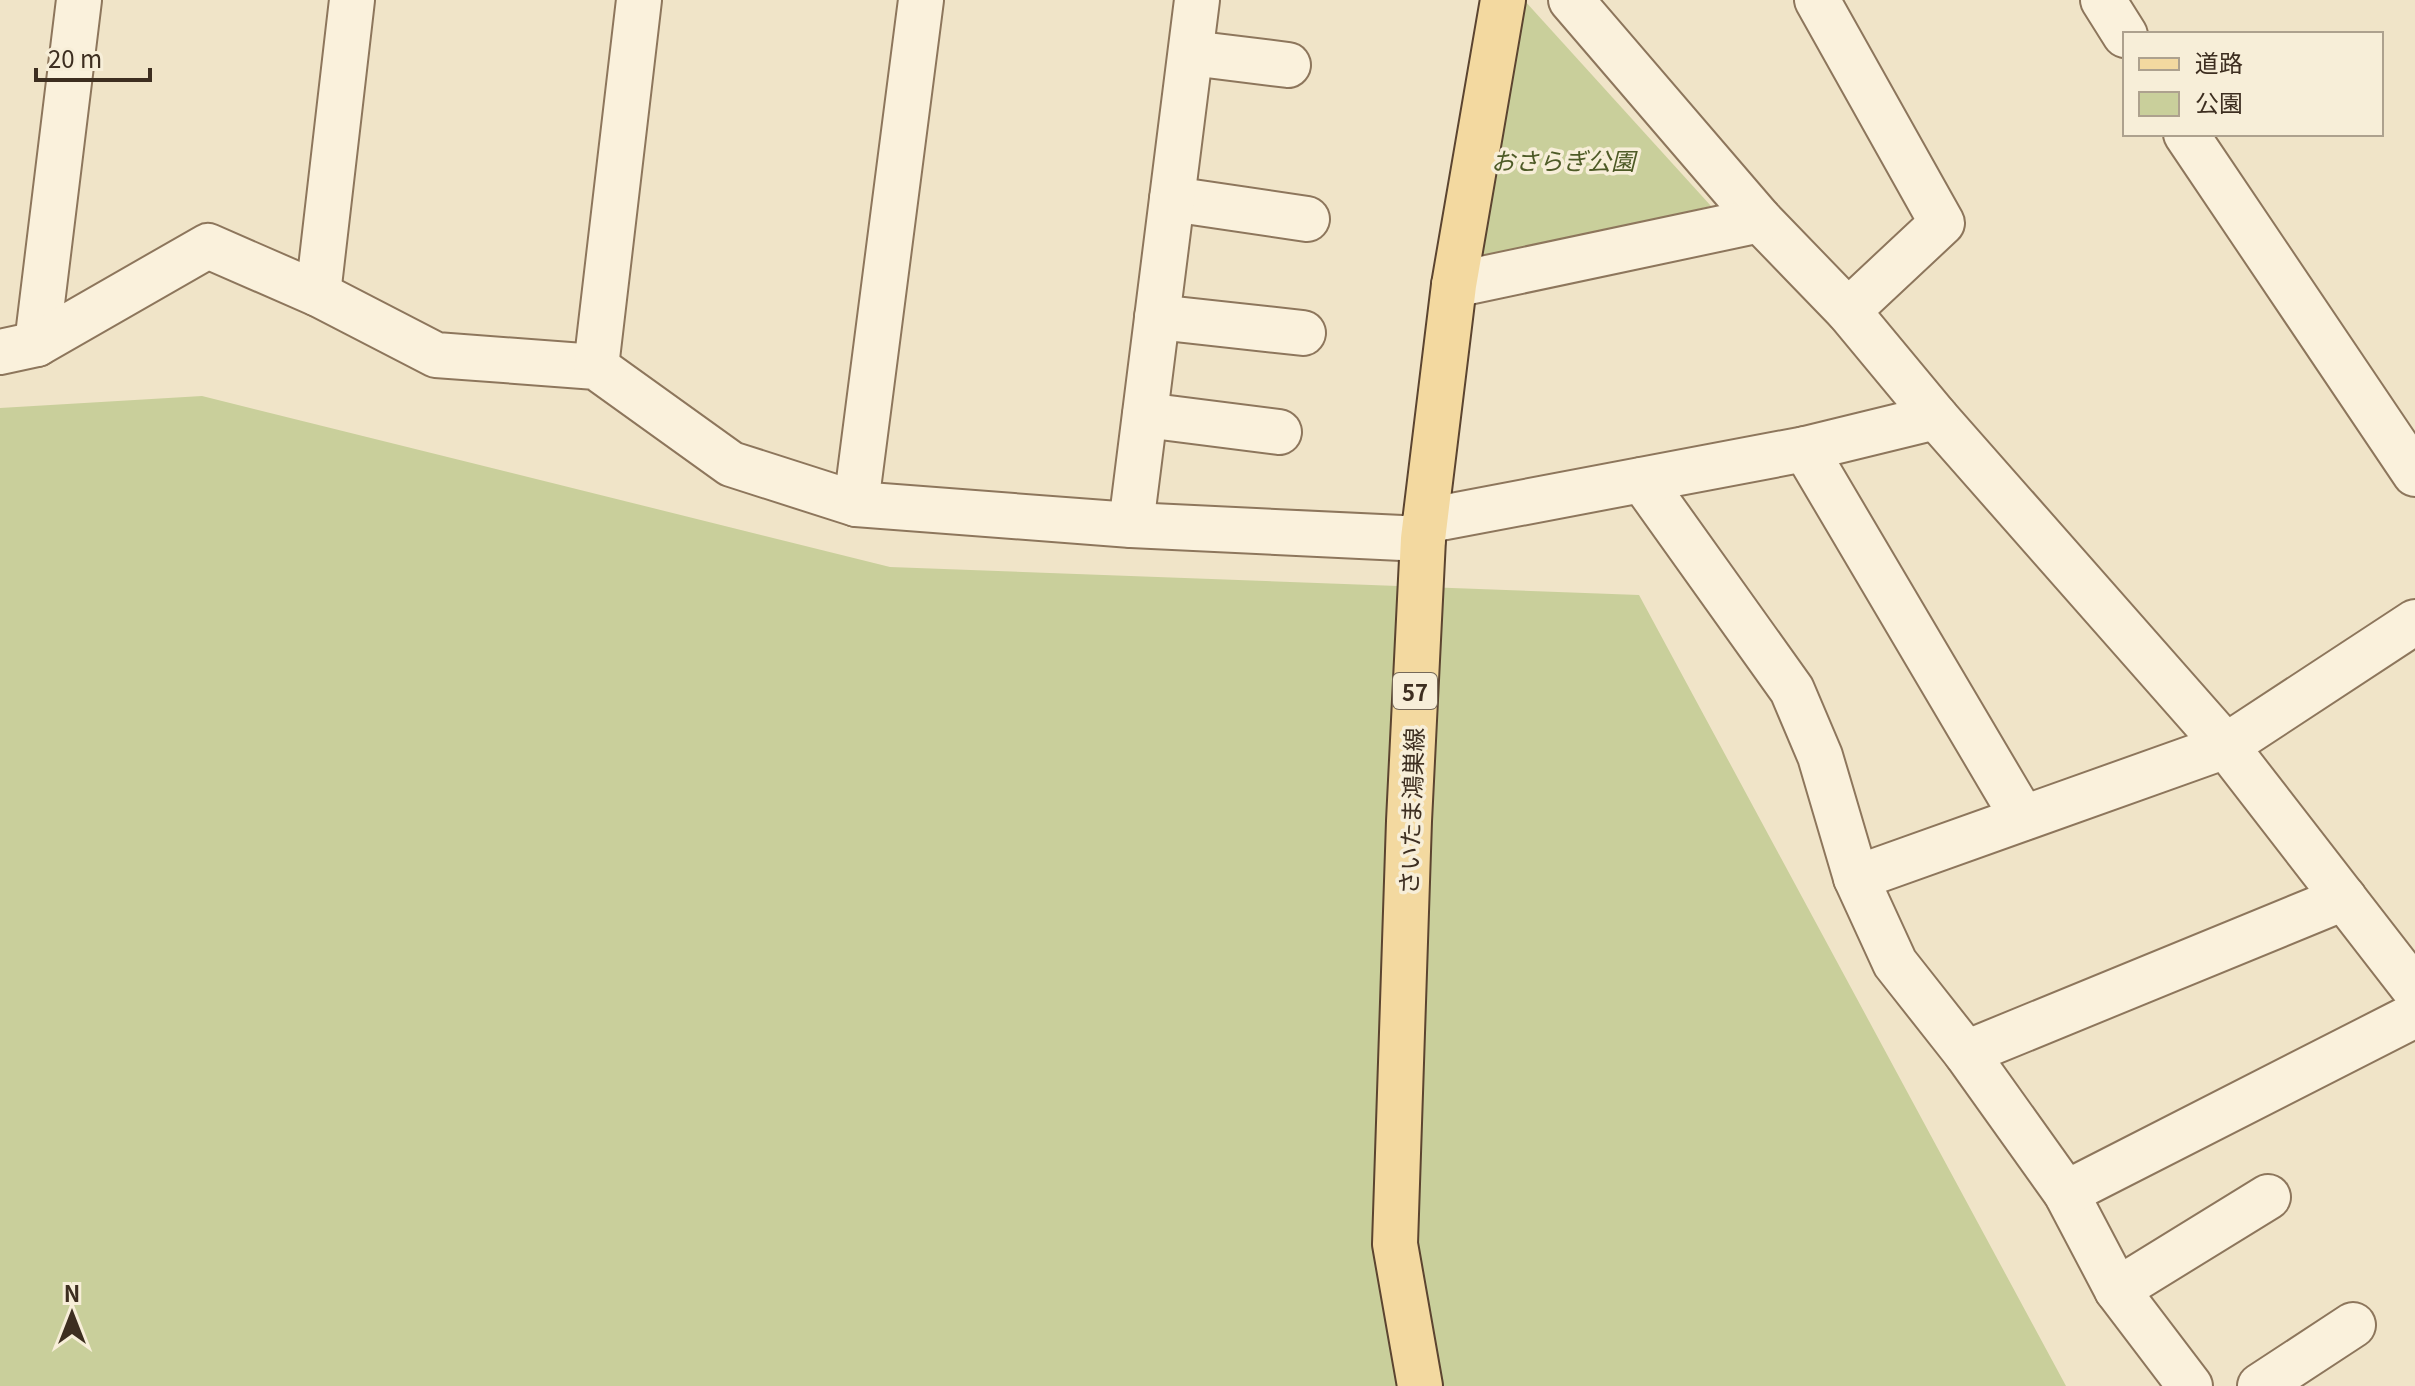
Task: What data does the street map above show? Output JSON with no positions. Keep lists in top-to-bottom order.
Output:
{
  "streets": {
    "main road": ["57", "さいたま鴻巣線"]
  },
  "parks": ["おさらぎ公園"],
  "legend": ["道路", "公園"],
  "scale_bar": "20 m",
  "north": "top"
}
